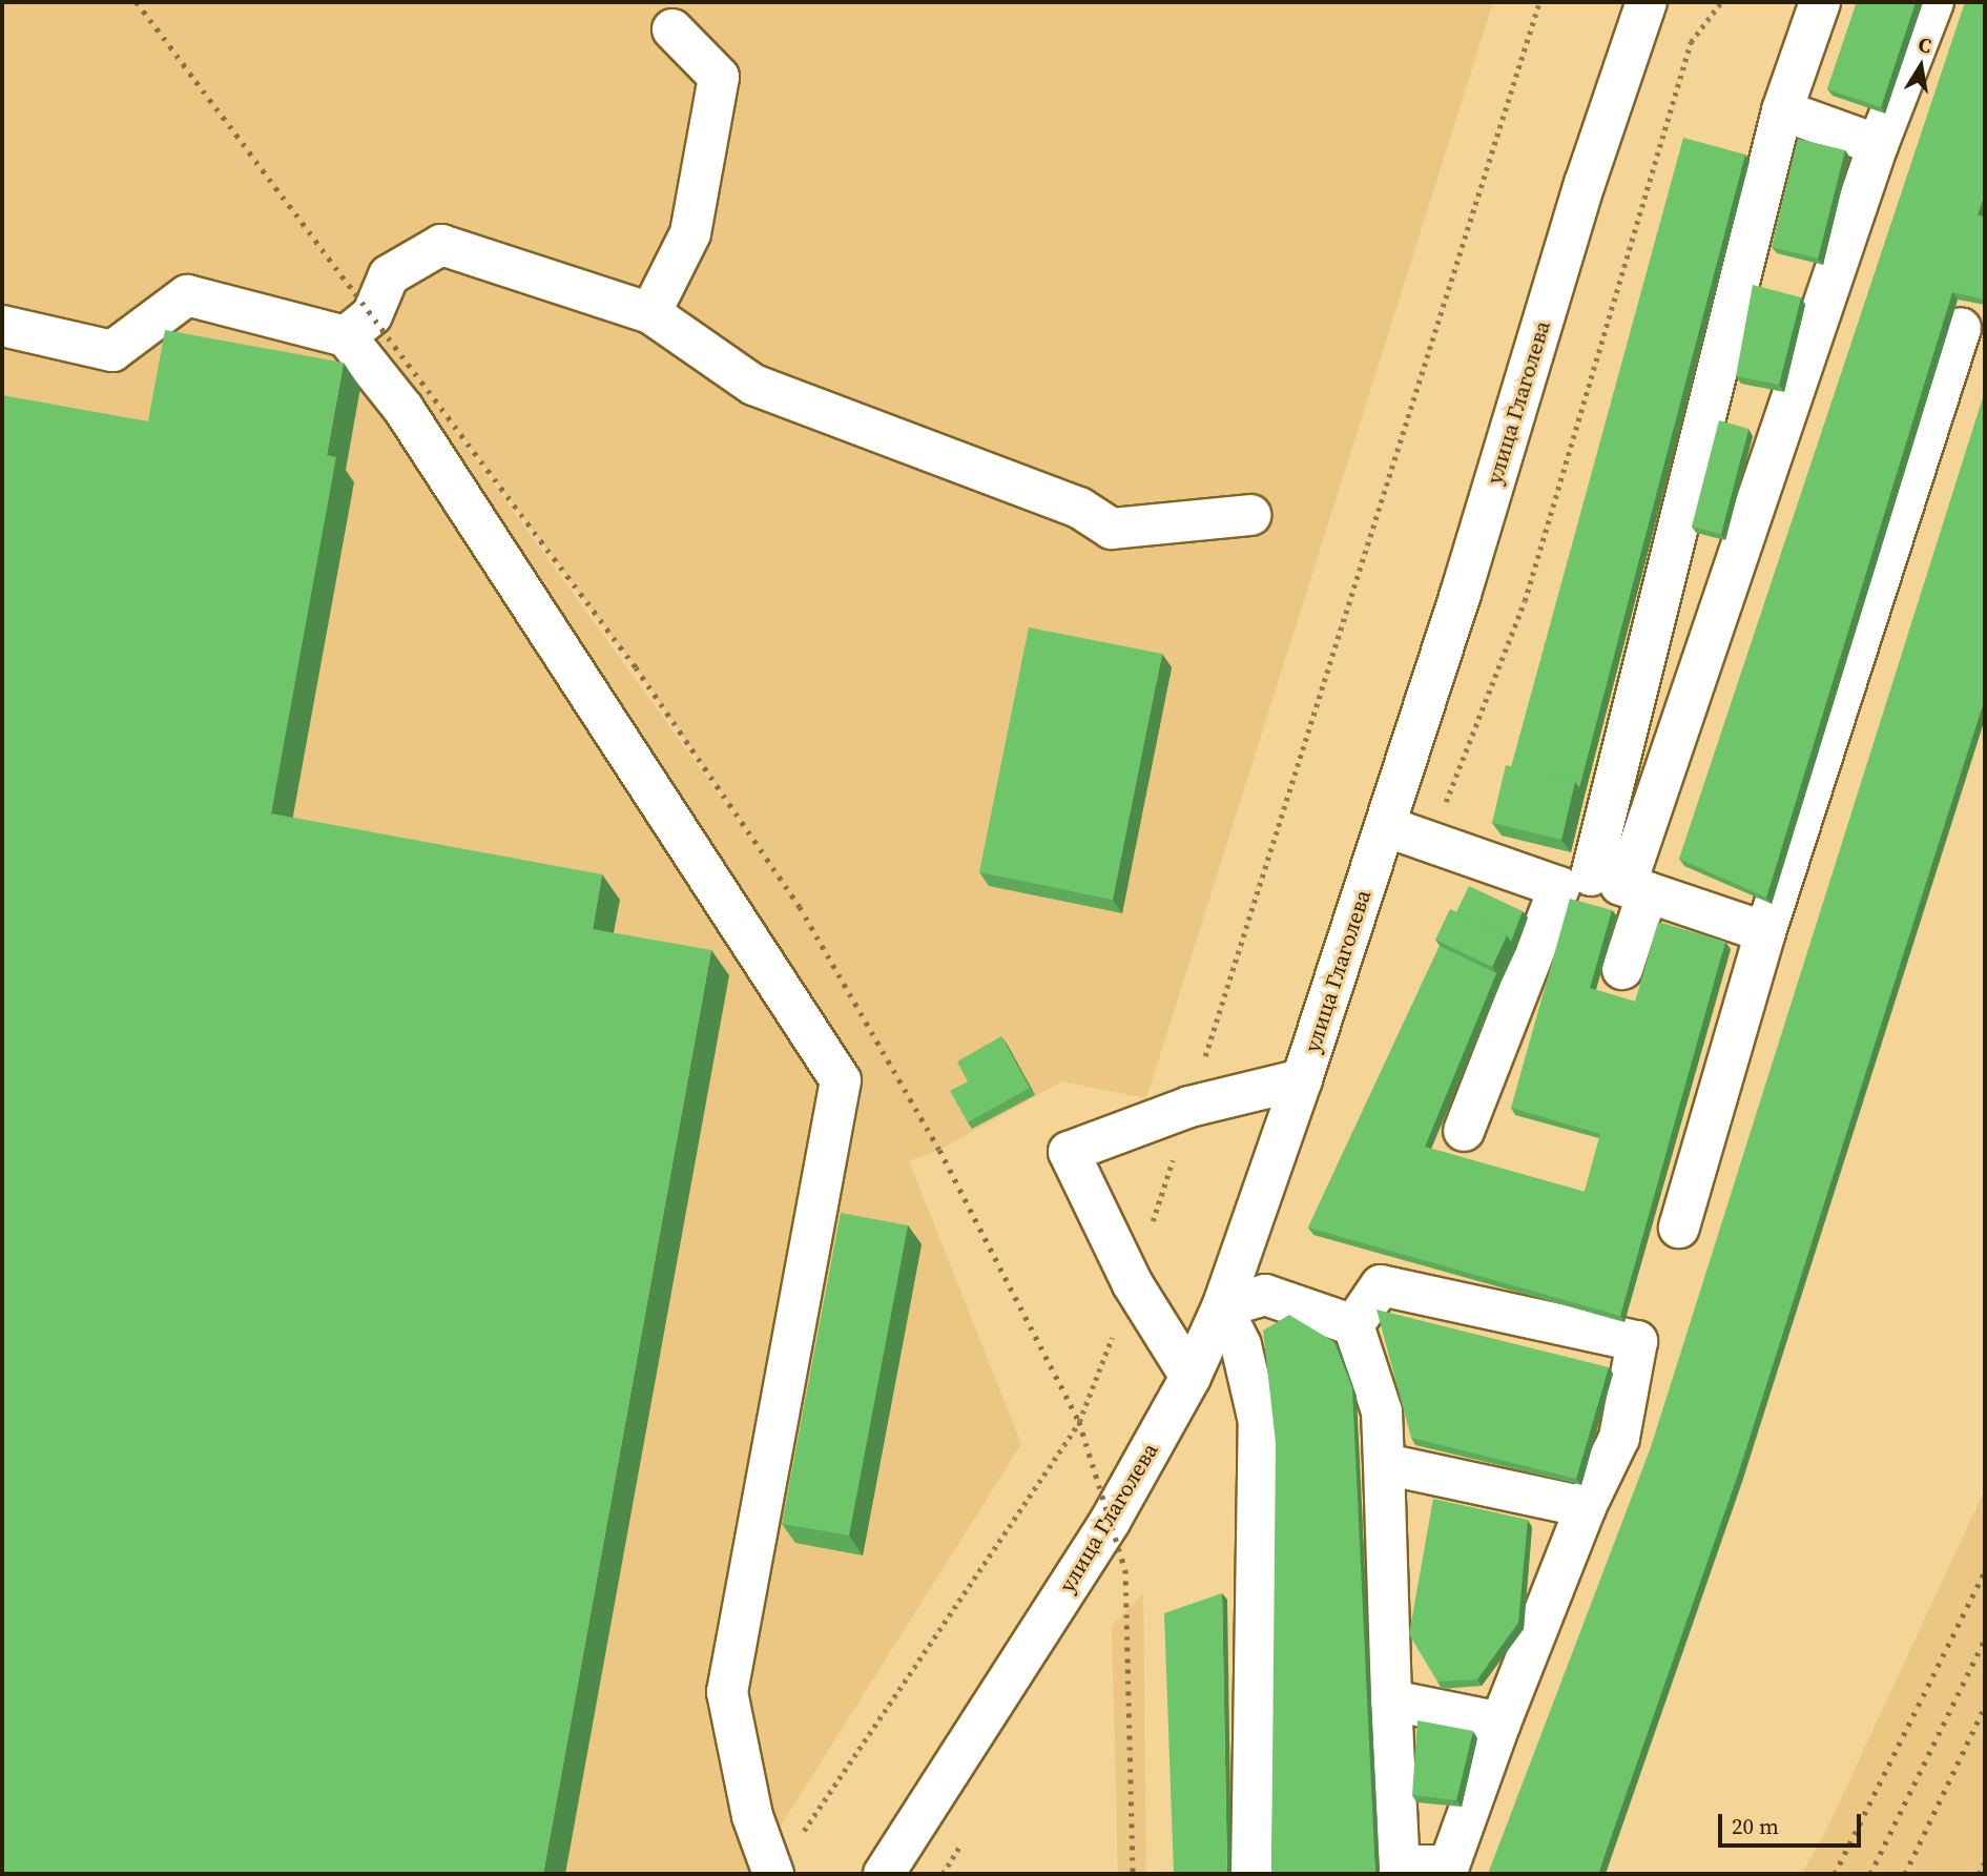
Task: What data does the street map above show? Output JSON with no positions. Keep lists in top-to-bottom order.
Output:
{
  "streets": {
    "main road": ["улица Глаголева"]
  },
  "scale_bar": "20 m",
  "north": "top"
}
